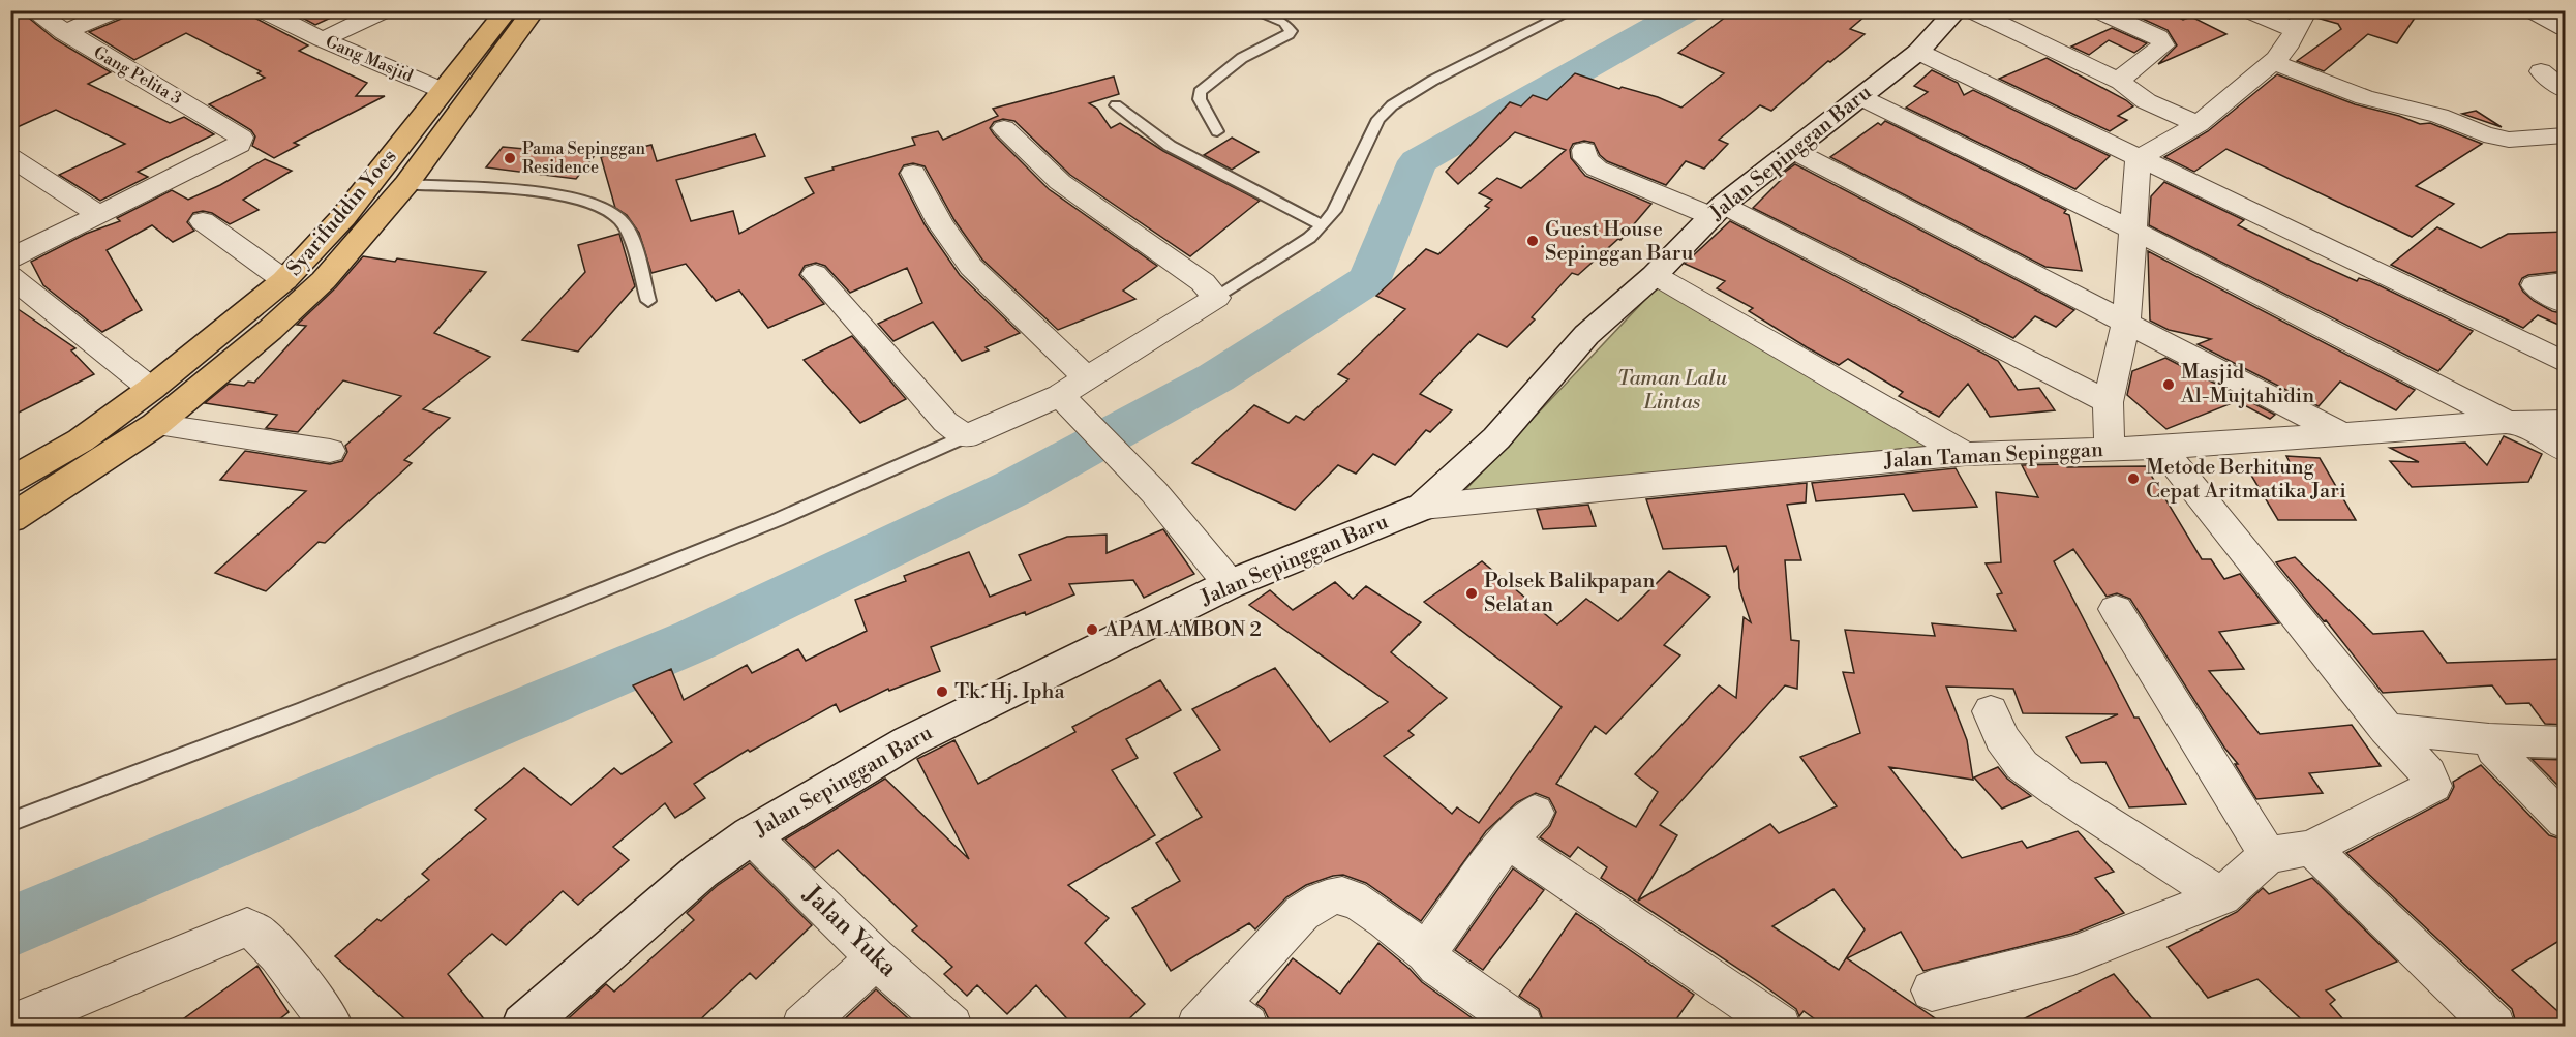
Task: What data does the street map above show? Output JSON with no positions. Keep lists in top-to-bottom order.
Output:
{
  "streets": {
    "highway": ["Syarifuddin Yoes"],
    "street": [
      "Gang Masjid",
      "Gang Pelita 3",
      "Jalan Sepinggan Baru",
      "Jalan Taman Sepinggan",
      "Jalan Yuka"
    ]
  },
  "crossings": [
    ["Gang Masjid", "Syarifuddin Yoes"],
    ["Jalan Sepinggan Baru", "Jalan Taman Sepinggan"],
    ["Jalan Sepinggan Baru", "Jalan Yuka"]
  ],
  "parks": ["Taman Lalu Lintas"],
  "places": [
    "Pama Sepinggan Residence",
    "Guest House Sepinggan Baru",
    "Masjid Al-Mujtahidin",
    "Metode Berhitung Cepat Aritmatika Jari",
    "Polsek Balikpapan Selatan",
    "APAM AMBON 2",
    "Tk. Hj. Ipha"
  ]
}
